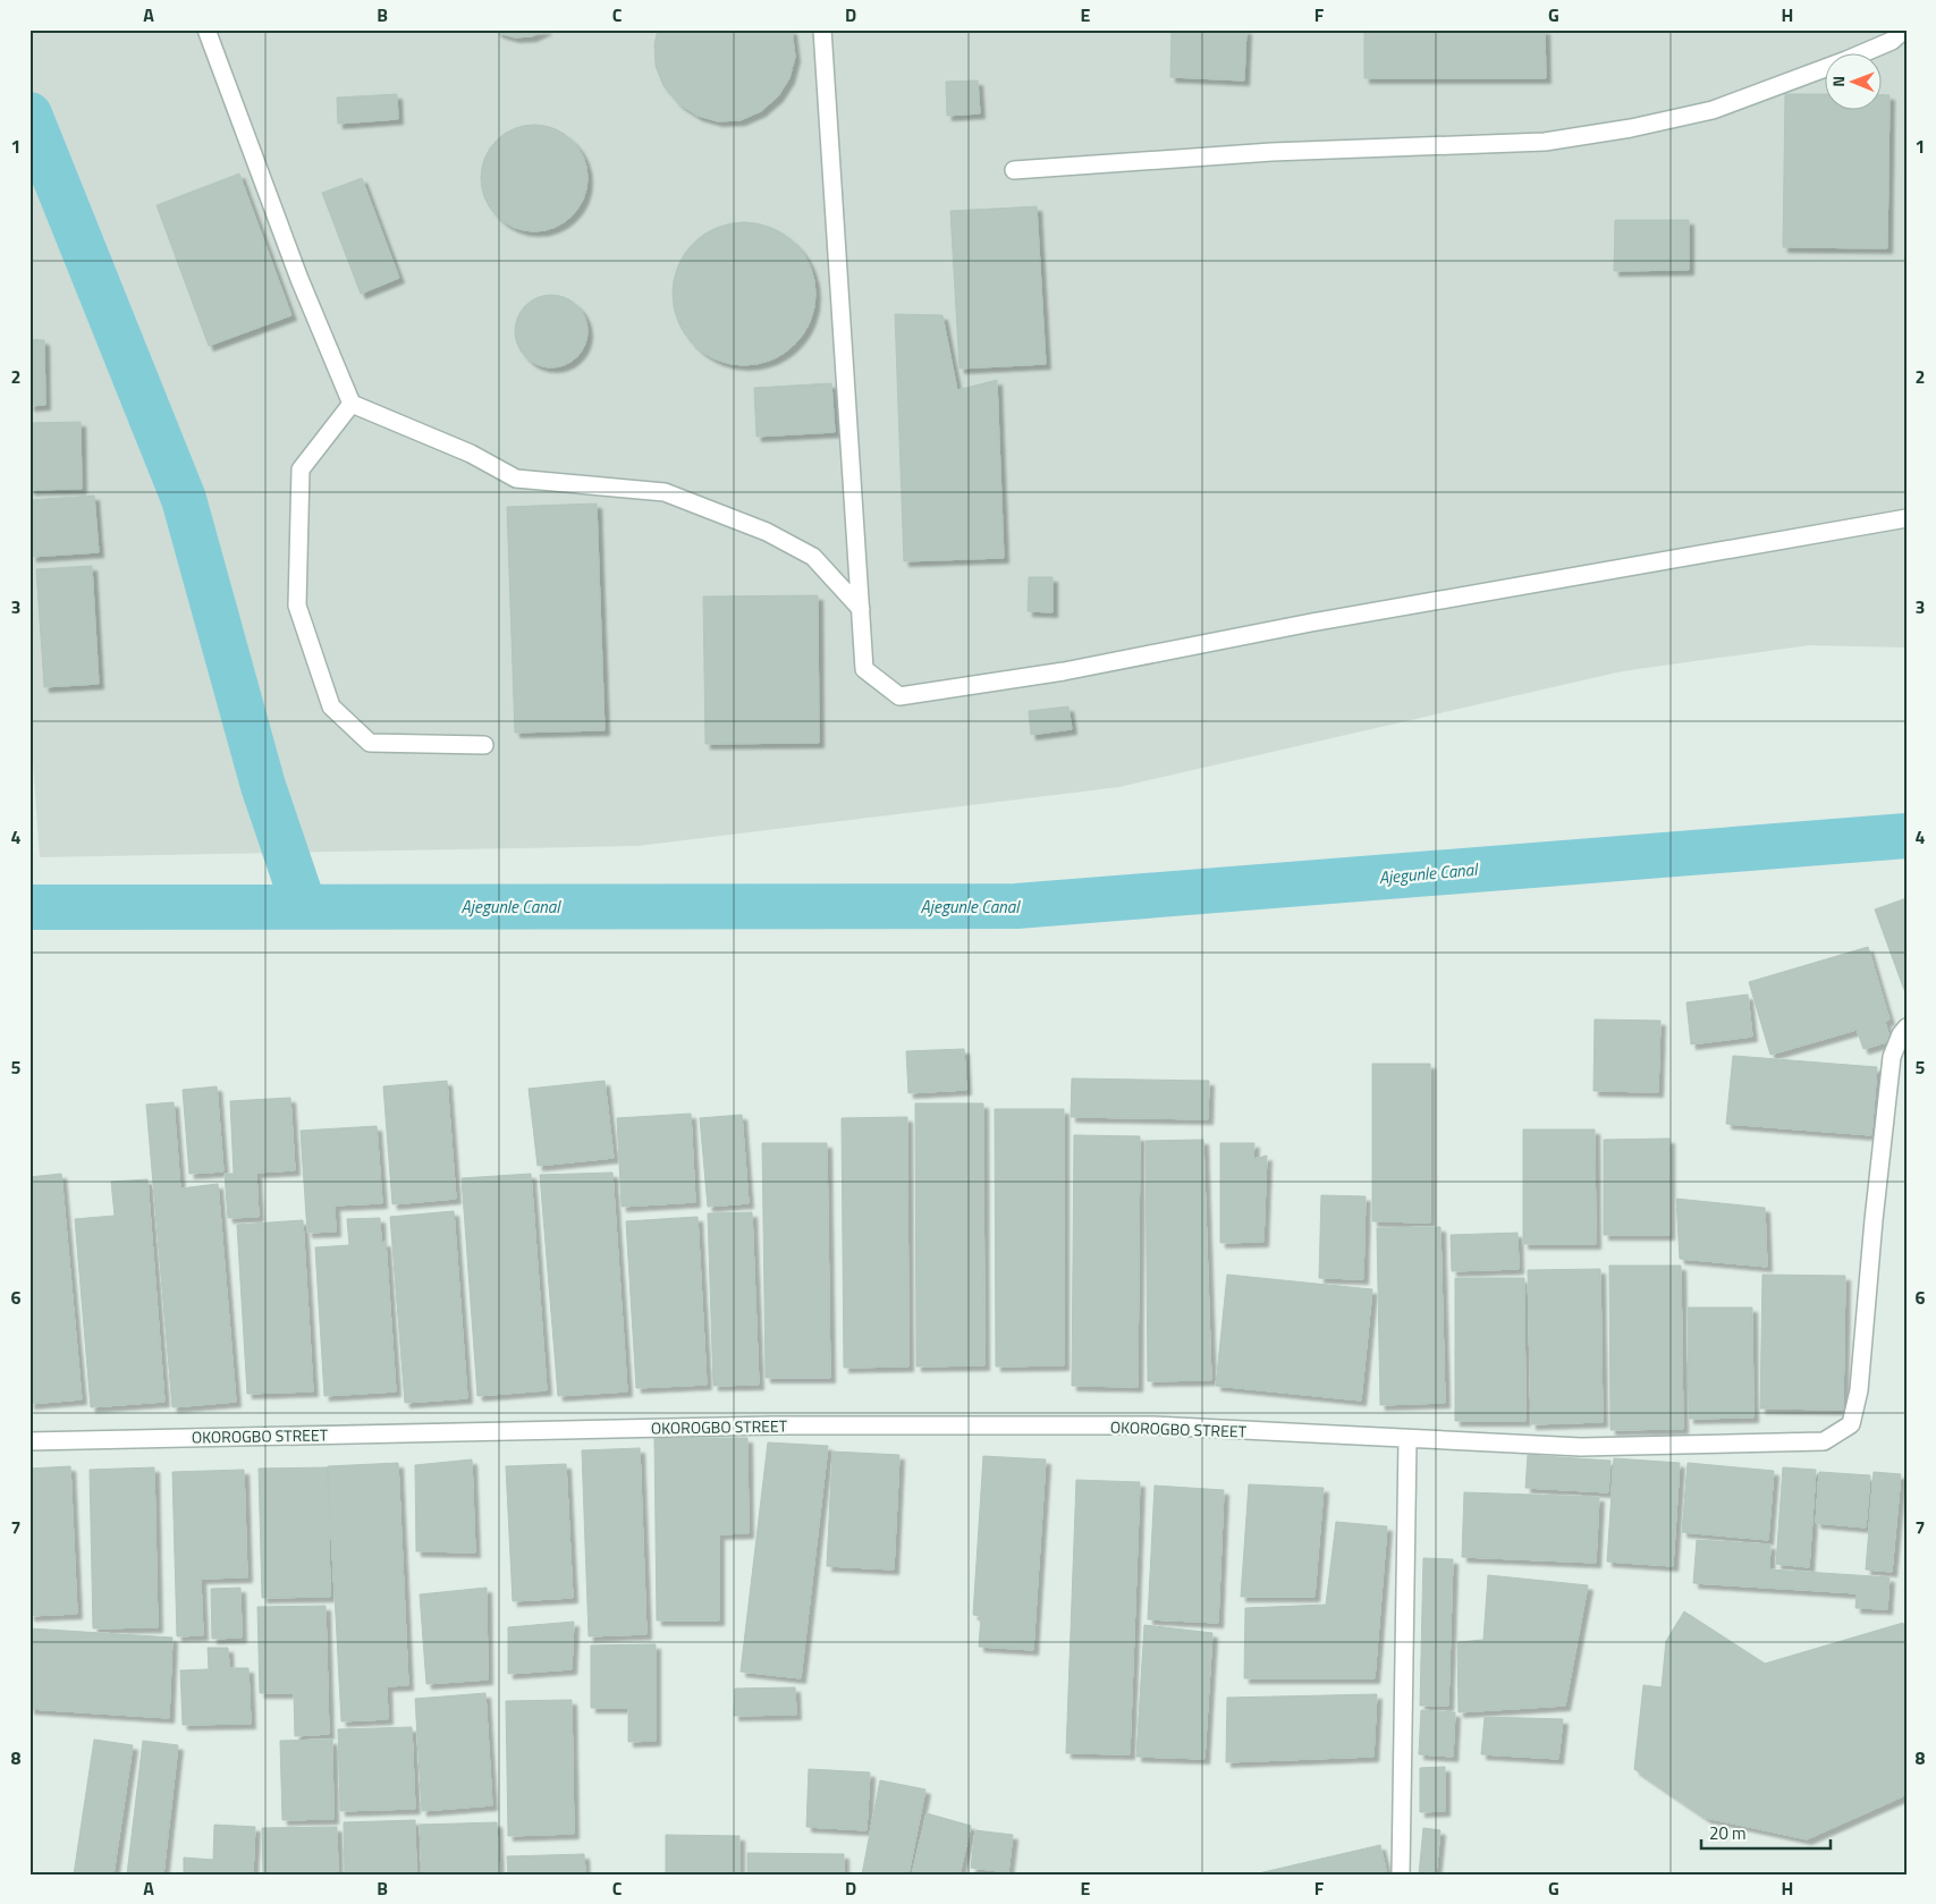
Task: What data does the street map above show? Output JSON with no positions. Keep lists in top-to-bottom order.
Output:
{
  "streets": {
    "street": ["OKOROGBO STREET"]
  },
  "water": ["Ajegunle Canal"],
  "scale_bar": "20 m",
  "north": "left",
  "grid": {
    "columns": [
      "A",
      "B",
      "C",
      "D",
      "E",
      "F",
      "G",
      "H"
    ],
    "rows": [
      "1",
      "2",
      "3",
      "4",
      "5",
      "6",
      "7",
      "8"
    ]
  }
}
